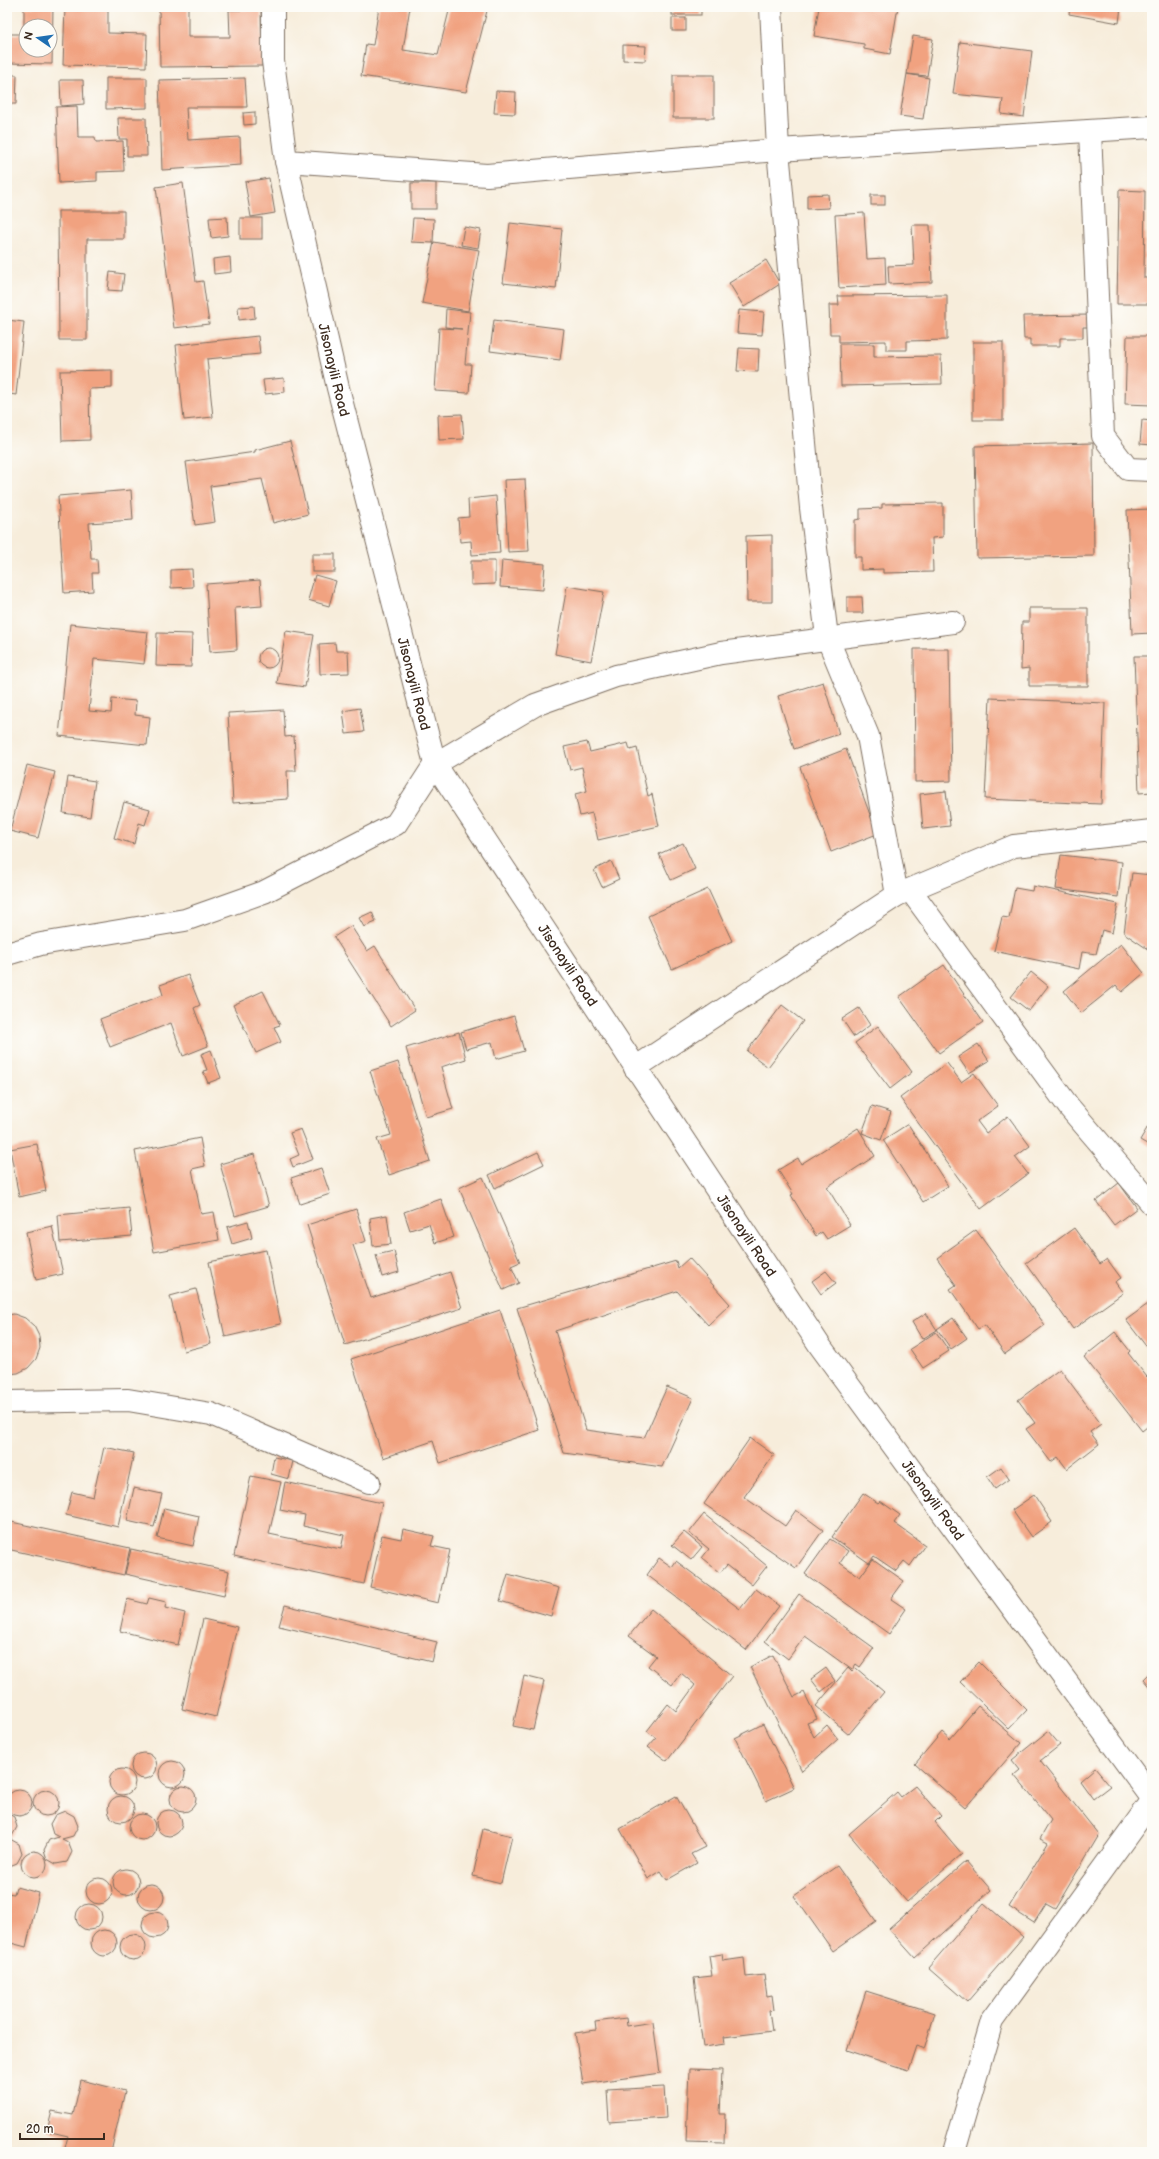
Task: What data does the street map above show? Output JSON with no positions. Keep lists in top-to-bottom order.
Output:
{
  "streets": {
    "street": ["Jisonayili Road"]
  },
  "scale_bar": "20 m",
  "north": "left"
}
